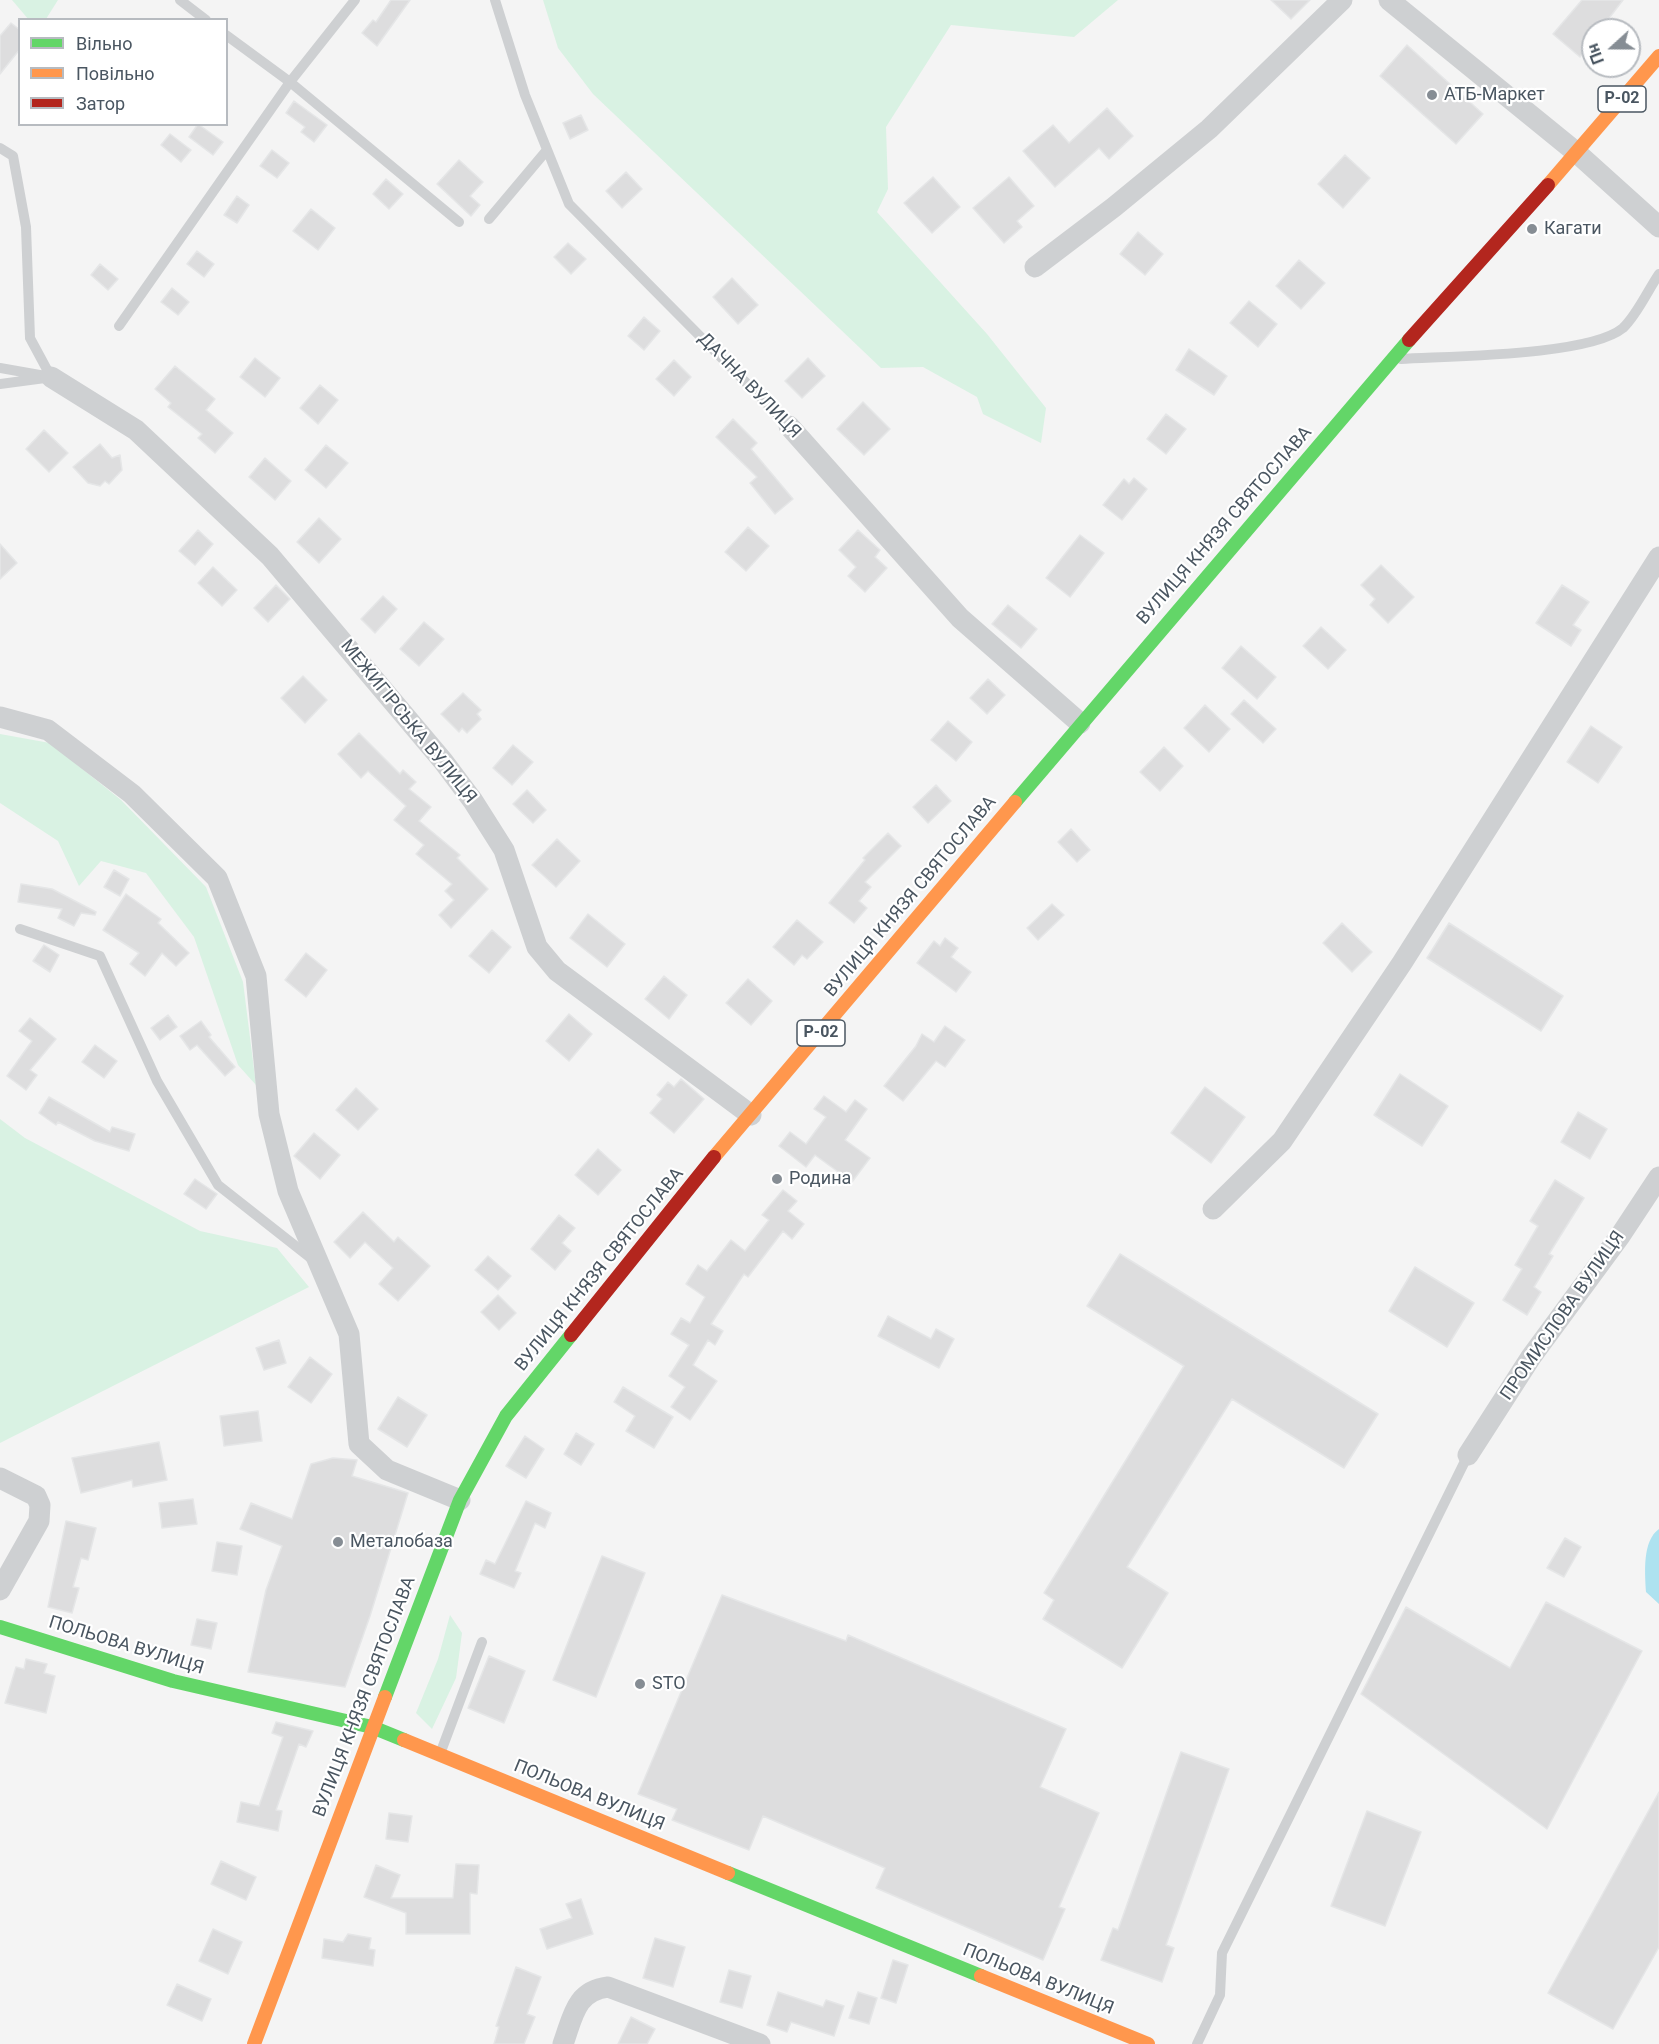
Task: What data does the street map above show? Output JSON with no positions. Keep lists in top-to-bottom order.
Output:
{
  "streets": {
    "main road": ["Р-02", "ВУЛИЦЯ КНЯЗЯ СВЯТОСЛАВА", "ПОЛЬОВА ВУЛИЦЯ"],
    "street": ["ДАЧНА ВУЛИЦЯ", "МЕЖИГІРСЬКА ВУЛИЦЯ", "ПРОМИСЛОВА ВУЛИЦЯ"]
  },
  "crossings": [
    ["Р-02", "ВУЛИЦЯ КНЯЗЯ СВЯТОСЛАВА"],
    ["ДАЧНА ВУЛИЦЯ", "ВУЛИЦЯ КНЯЗЯ СВЯТОСЛАВА"],
    ["ВУЛИЦЯ КНЯЗЯ СВЯТОСЛАВА", "МЕЖИГІРСЬКА ВУЛИЦЯ"],
    ["ВУЛИЦЯ КНЯЗЯ СВЯТОСЛАВА", "ПОЛЬОВА ВУЛИЦЯ"]
  ],
  "places": [
    "АТБ-Маркет",
    "Кагати",
    "Родина",
    "Металобаза",
    "STO"
  ],
  "legend": ["Вільно", "Повільно", "Затор"],
  "north": "left"
}
